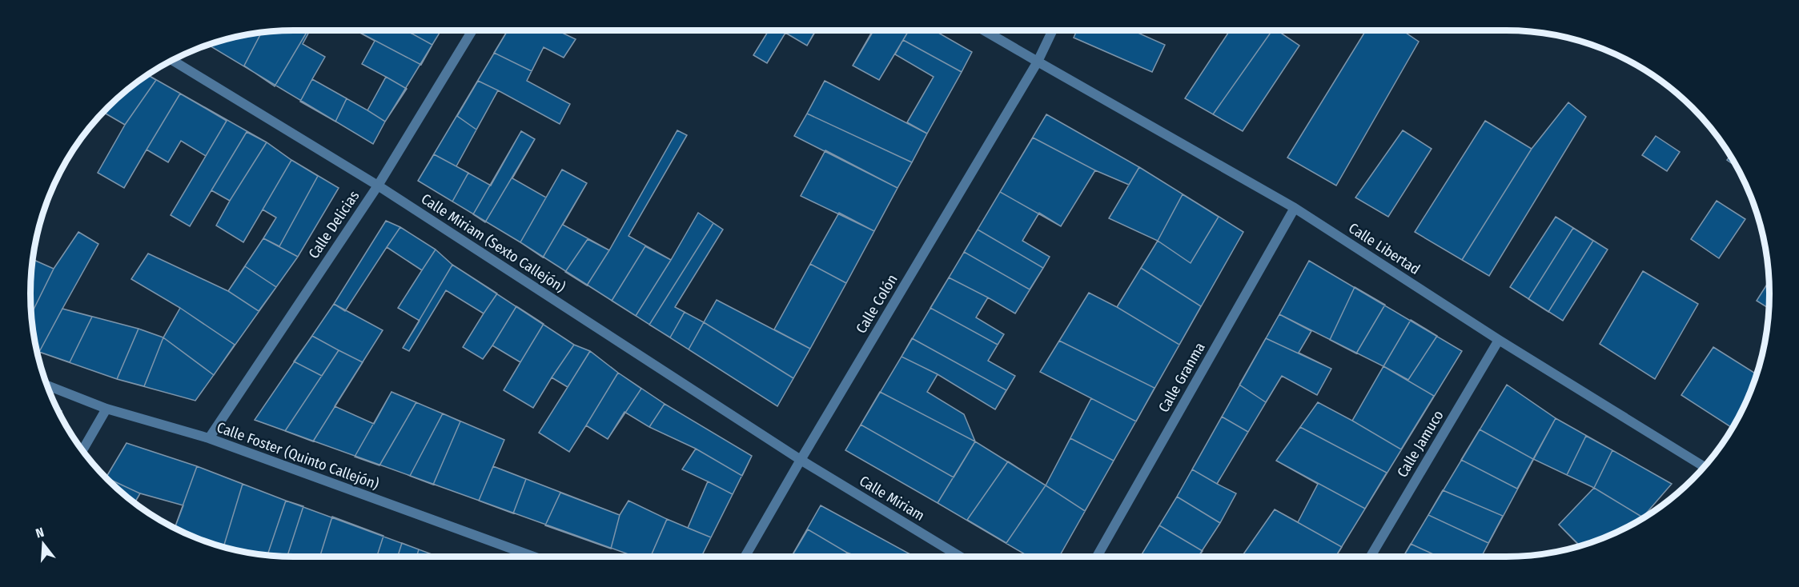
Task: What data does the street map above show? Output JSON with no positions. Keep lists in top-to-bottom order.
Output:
{
  "streets": {
    "street": [
      "Calle Delicias",
      "Calle Miriam (Sexto Callejón)",
      "Calle Libertad",
      "Calle Colón",
      "Calle Granma",
      "Calle Jamuco",
      "Calle Foster (Quinto Callejón)",
      "Calle Miriam"
    ]
  },
  "crossings": [
    ["Calle Delicias", "Calle Miriam (Sexto Callejón)"],
    ["Calle Delicias", "Calle Foster (Quinto Callejón)"],
    ["Calle Miriam (Sexto Callejón)", "Calle Colón"],
    ["Calle Miriam (Sexto Callejón)", "Calle Miriam"],
    ["Calle Libertad", "Calle Colón"],
    ["Calle Libertad", "Calle Granma"],
    ["Calle Libertad", "Calle Jamuco"],
    ["Calle Colón", "Calle Miriam"]
  ],
  "north": "top"
}
